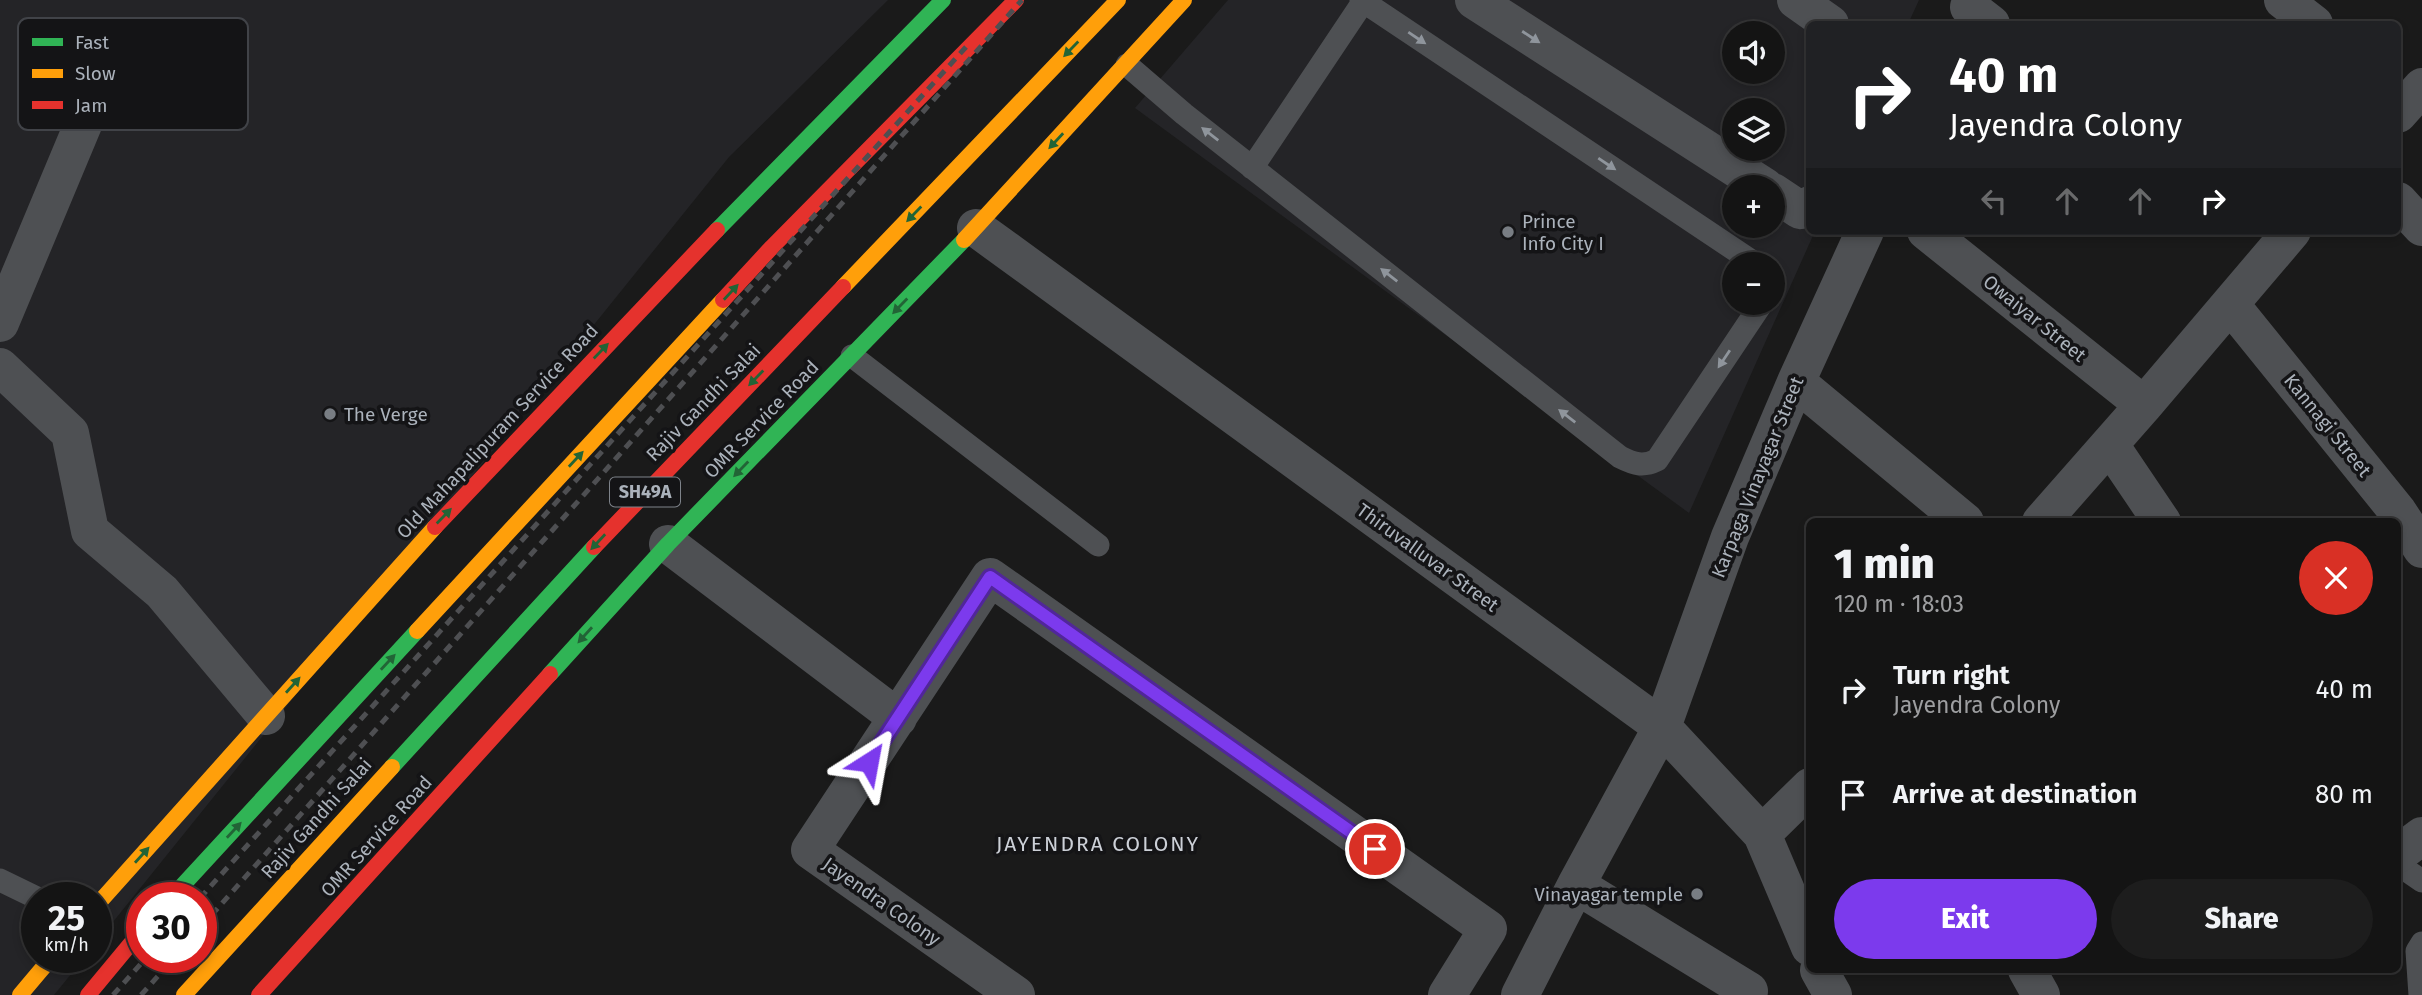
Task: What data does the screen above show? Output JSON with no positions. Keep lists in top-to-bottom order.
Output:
{
  "streets": {
    "street": [
      "Owaiyar Street",
      "Rajiv Gandhi Salai",
      "OMR Service Road",
      "Kannagi Street",
      "Old Mahapalipuram Service Road",
      "Karpaga Vinayagar Street",
      "SH49A",
      "Thiruvalluvar Street",
      "Jayendra Colony"
    ]
  },
  "crossings": [
    ["OMR Service Road", "Thiruvalluvar Street"],
    ["Karpaga Vinayagar Street", "Thiruvalluvar Street"]
  ],
  "districts": ["JAYENDRA COLONY"],
  "places": ["Prince Info City I", "The Verge", "Vinayagar temple"],
  "legend": ["Fast", "Slow", "Jam"],
  "page": {
    "map_buttons": ["+", "−"],
    "turn": ["40 m", "Jayendra Colony"],
    "heading": ["1 min", "120 m · 18:03"],
    "list": [
      {
        "name": "Turn right",
        "note": "Jayendra Colony",
        "value": "40 m"
      },
      {
        "name": "Arrive at destination",
        "value": "80 m"
      }
    ],
    "buttons": ["Exit", "Share"],
    "speed": "25 km/h",
    "limit": "30"
  }
}
